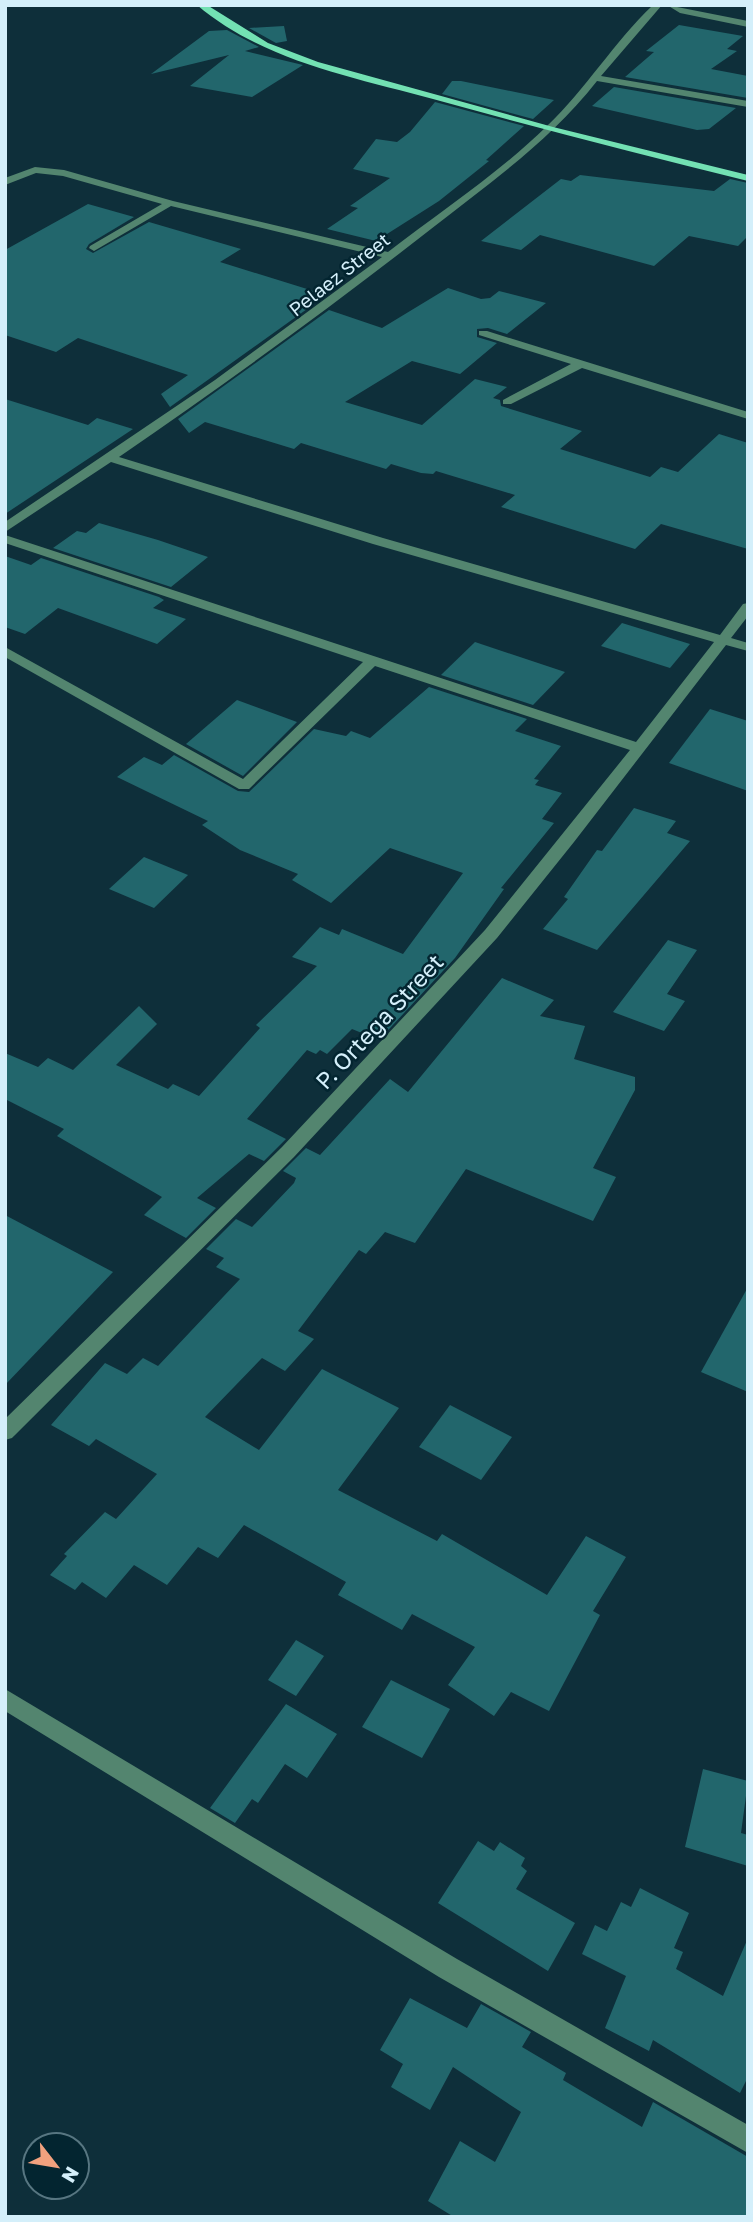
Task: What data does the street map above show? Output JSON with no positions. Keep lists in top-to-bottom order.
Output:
{
  "streets": {
    "street": ["Pelaez Street", "P. Ortega Street"]
  },
  "north": "bottom right"
}
